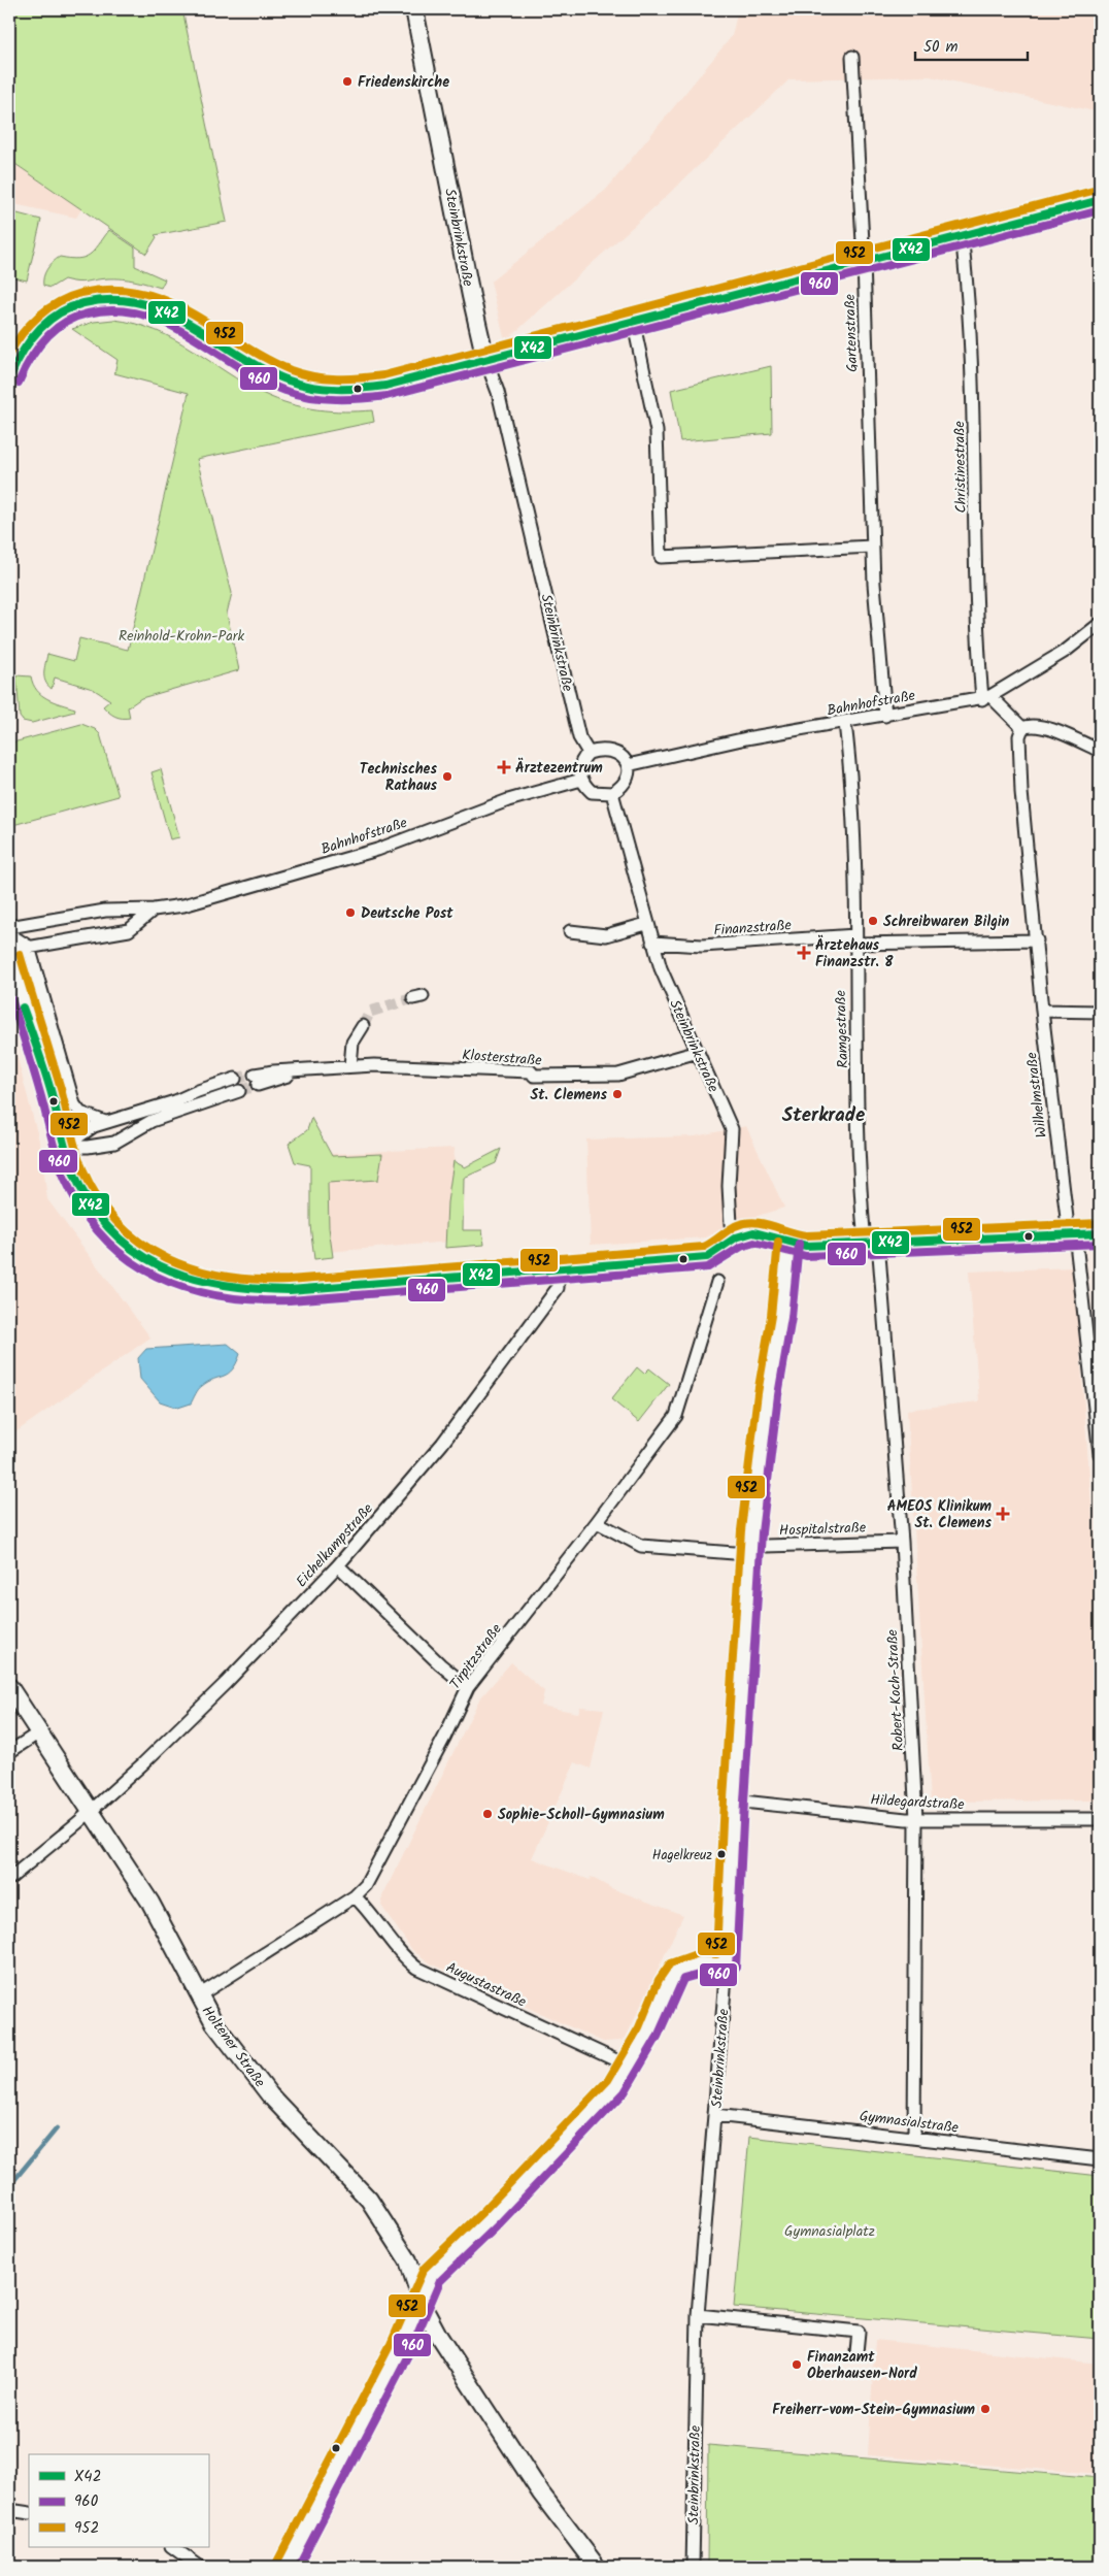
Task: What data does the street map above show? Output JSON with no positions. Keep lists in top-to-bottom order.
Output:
{
  "streets": {
    "main road": ["Steinbrinkstraße", "Holtener Straße"],
    "street": [
      "Gartenstraße",
      "Christinestraße",
      "Bahnhofstraße",
      "Finanzstraße",
      "Ramgestraße",
      "Klosterstraße",
      "Wilhelmstraße",
      "Hospitalstraße",
      "Eichelkampstraße",
      "Tirpitzstraße",
      "Robert-Koch-Straße",
      "Hildegardstraße",
      "Augustastraße",
      "Gymnasialstraße"
    ]
  },
  "crossings": [
    ["Steinbrinkstraße", "Bahnhofstraße"],
    ["Steinbrinkstraße", "Finanzstraße"],
    ["Steinbrinkstraße", "Klosterstraße"],
    ["Steinbrinkstraße", "Hospitalstraße"],
    ["Steinbrinkstraße", "Hildegardstraße"],
    ["Steinbrinkstraße", "Gymnasialstraße"],
    ["Gartenstraße", "Bahnhofstraße"],
    ["Christinestraße", "Bahnhofstraße"],
    ["Bahnhofstraße", "Ramgestraße"],
    ["Finanzstraße", "Ramgestraße"],
    ["Finanzstraße", "Wilhelmstraße"],
    ["Ramgestraße", "Robert-Koch-Straße"],
    ["Hospitalstraße", "Tirpitzstraße"],
    ["Hospitalstraße", "Robert-Koch-Straße"],
    ["Eichelkampstraße", "Holtener Straße"],
    ["Tirpitzstraße", "Augustastraße"],
    ["Tirpitzstraße", "Holtener Straße"],
    ["Robert-Koch-Straße", "Hildegardstraße"],
    ["Robert-Koch-Straße", "Gymnasialstraße"]
  ],
  "districts": ["Sterkrade"],
  "parks": ["Reinhold-Krohn-Park", "Gymnasialplatz"],
  "places": {
    "other": [
      "Friedenskirche",
      "Technisches Rathaus",
      "Deutsche Post",
      "Schreibwaren Bilgin",
      "St. Clemens",
      "Sophie-Scholl-Gymnasium",
      "Hagelkreuz",
      "Finanzamt Oberhausen-Nord",
      "Freiherr-vom-Stein-Gymnasium"
    ],
    "health": ["Ärztezentrum", "Ärztehaus Finanzstr. 8", "AMEOS Klinikum St. Clemens"]
  },
  "lines": ["transit line 952", "transit line X42", "transit line 960"],
  "legend": ["X42", "960", "952"],
  "scale_bar": "50 m"
}
